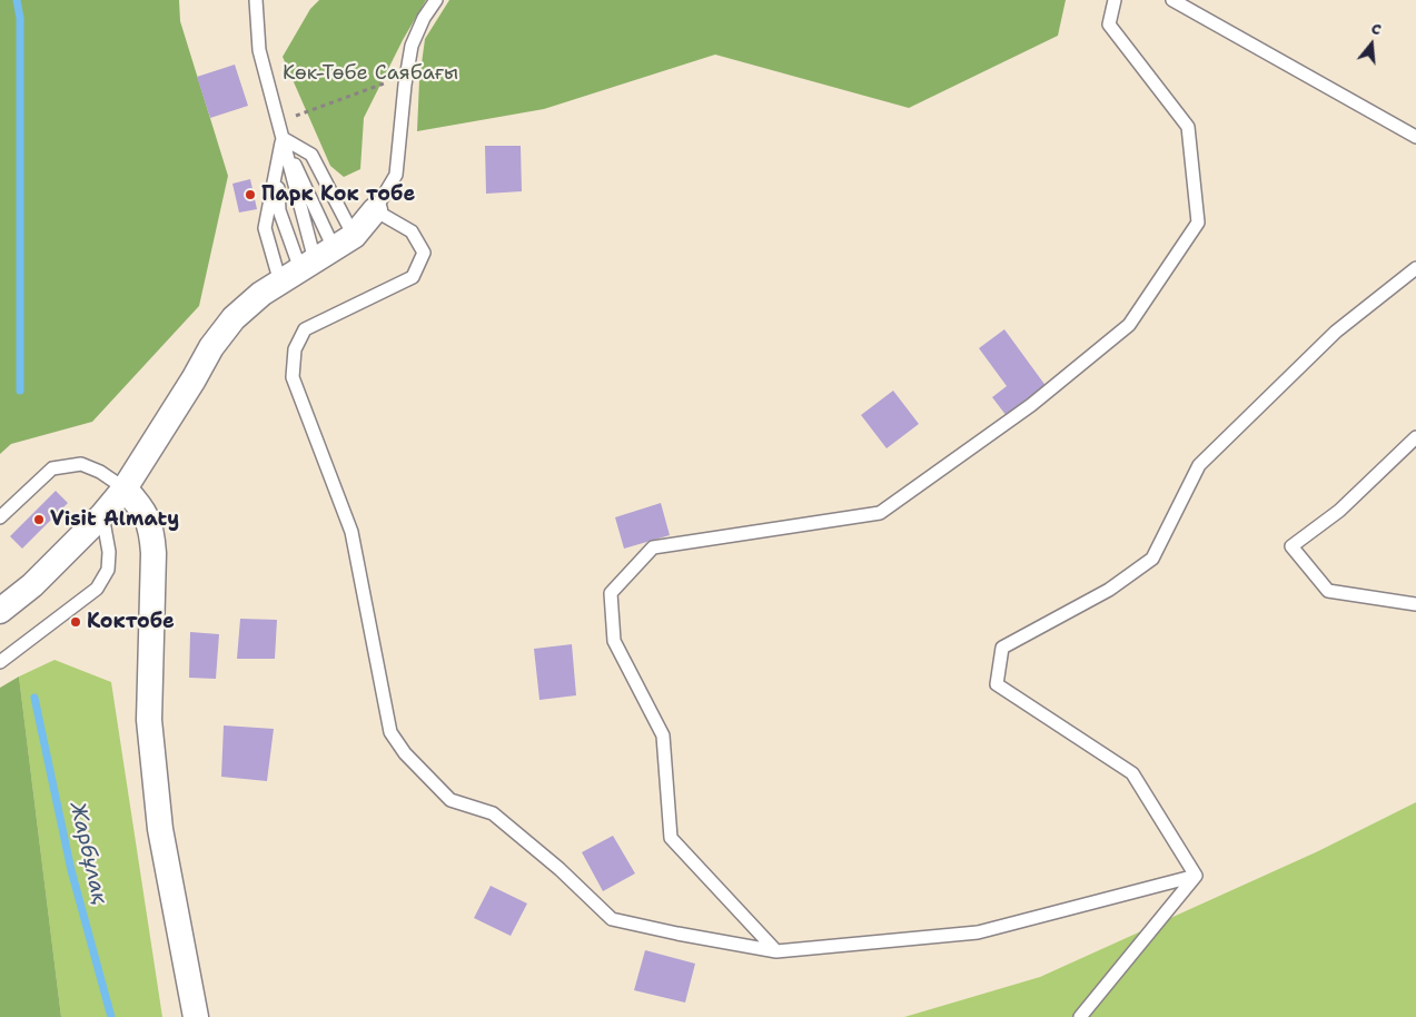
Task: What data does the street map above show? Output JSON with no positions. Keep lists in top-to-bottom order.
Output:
{
  "water": ["Жарбұлақ"],
  "parks": ["Көк-Төбе Саябағы"],
  "places": ["Парк Кок тобе", "Visit Almaty", "Коктобе"],
  "north": "top"
}
